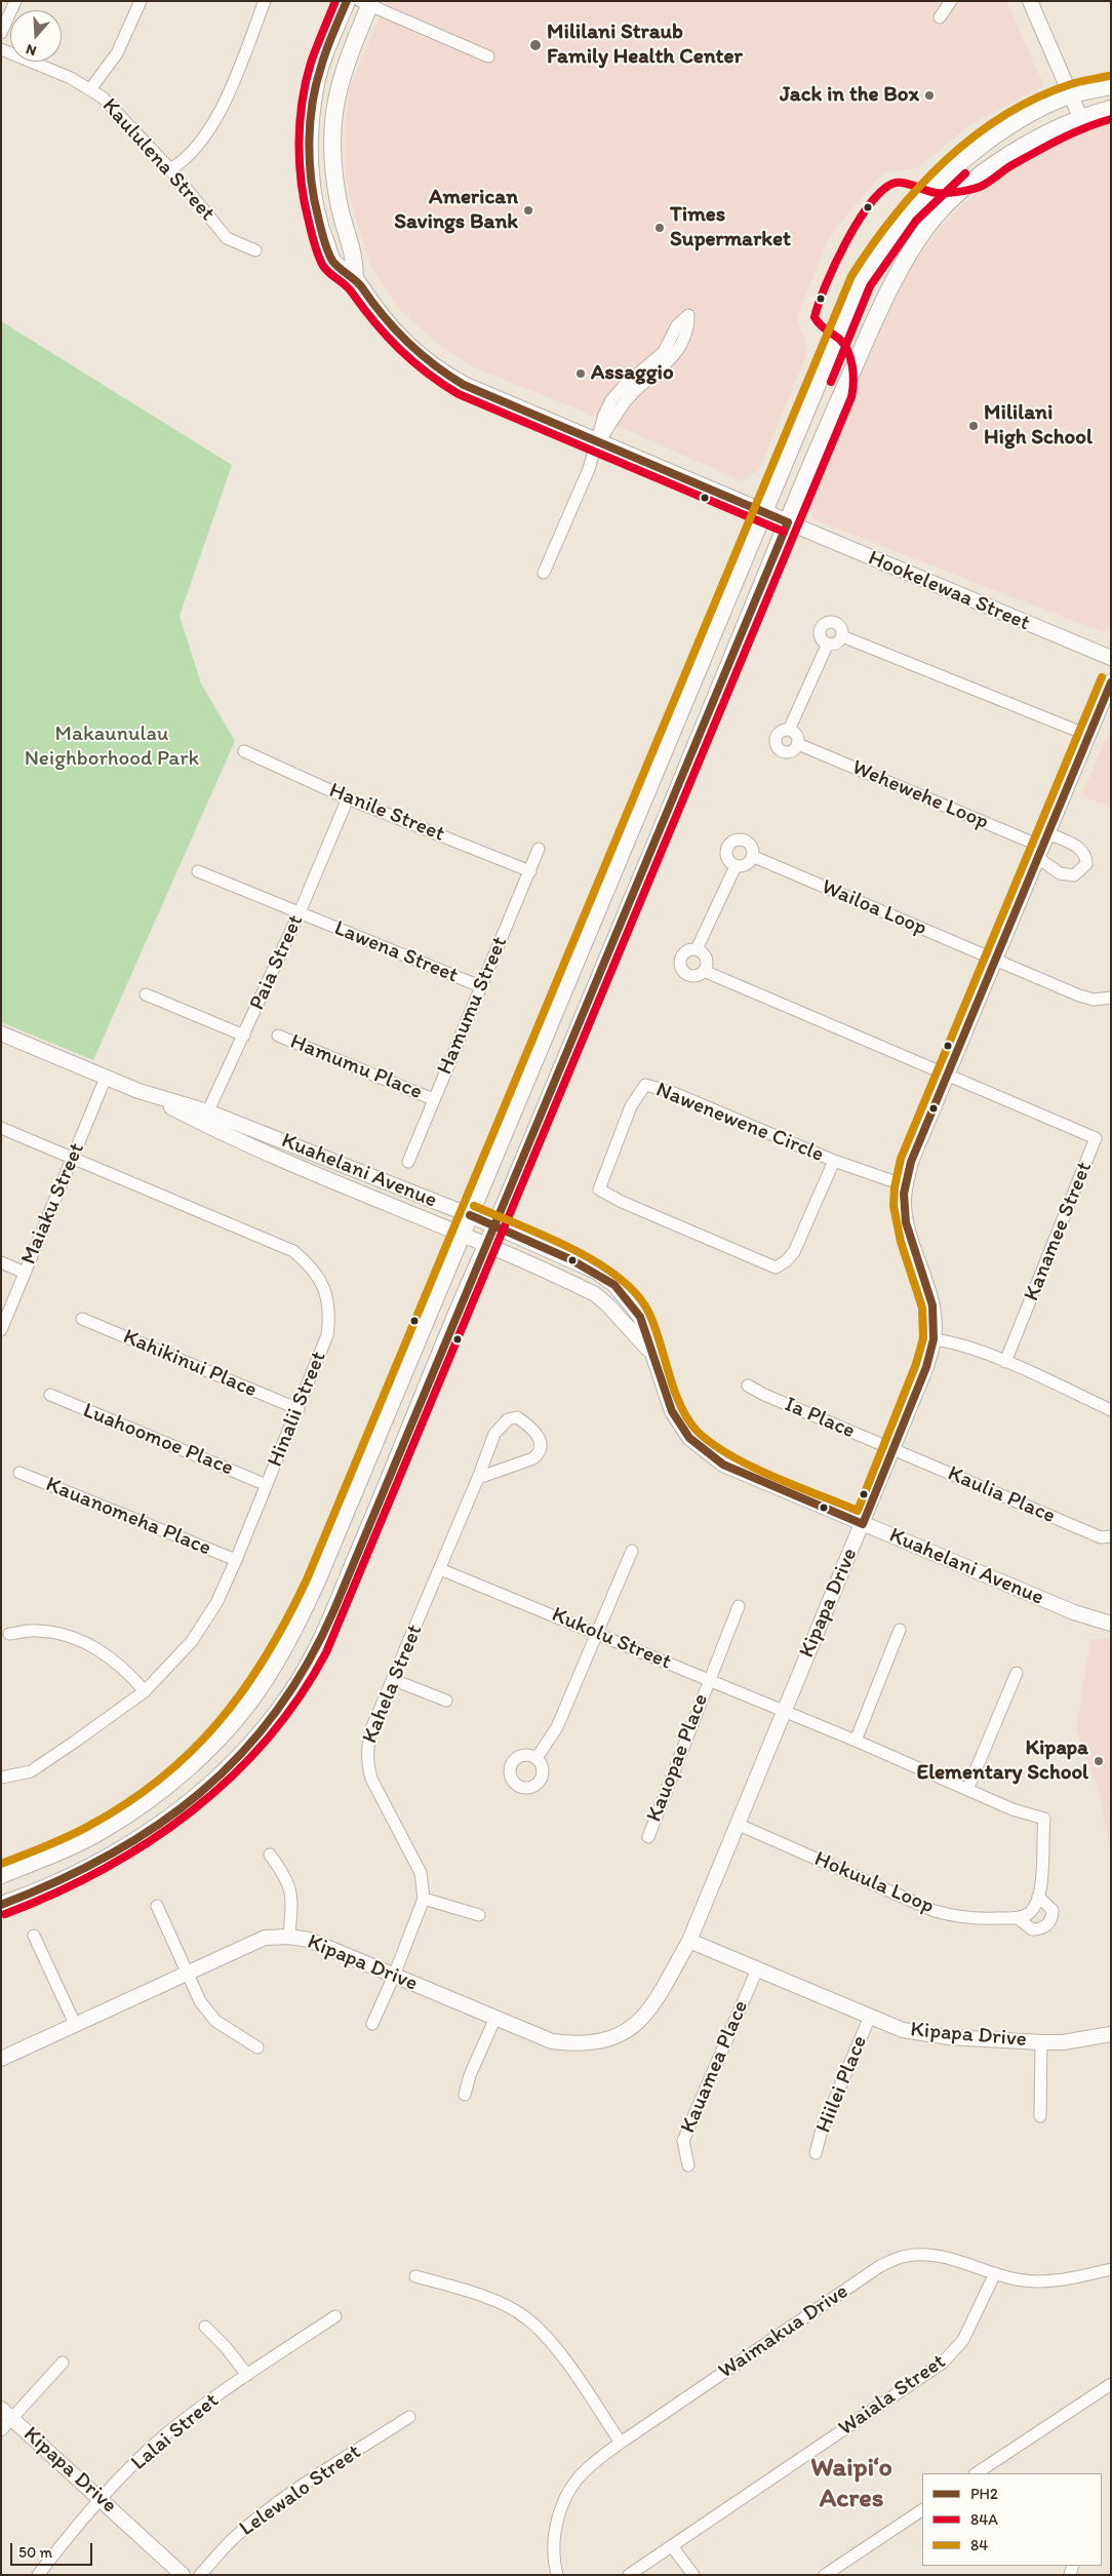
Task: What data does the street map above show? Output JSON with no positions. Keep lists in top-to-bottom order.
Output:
{
  "streets": {
    "street": [
      "Kaululena Street",
      "Hookelewaa Street",
      "Wehewehe Loop",
      "Hanile Street",
      "Wailoa Loop",
      "Lawena Street",
      "Paia Street",
      "Hamumu Street",
      "Hamumu Place",
      "Nawenewene Circle",
      "Kuahelani Avenue",
      "Maiaku Street",
      "Kanamee Street",
      "Kahikinui Place",
      "Hinalii Street",
      "Ia Place",
      "Luahoomoe Place",
      "Kaulia Place",
      "Kauanomeha Place",
      "Kipapa Drive",
      "Kukolu Street",
      "Kahela Street",
      "Kauopae Place",
      "Hokuula Loop",
      "Kauamea Place",
      "Hiilei Place",
      "Waimakua Drive",
      "Waiala Street",
      "Lalai Street",
      "Lelewalo Street"
    ]
  },
  "crossings": [
    ["Wehewehe Loop", "Kipapa Drive"],
    ["Hanile Street", "Paia Street"],
    ["Hanile Street", "Hamumu Street"],
    ["Wailoa Loop", "Kipapa Drive"],
    ["Lawena Street", "Paia Street"],
    ["Lawena Street", "Hamumu Street"],
    ["Paia Street", "Kuahelani Avenue"],
    ["Hamumu Street", "Hamumu Place"],
    ["Nawenewene Circle", "Kipapa Drive"],
    ["Kuahelani Avenue", "Maiaku Street"],
    ["Kuahelani Avenue", "Kipapa Drive"],
    ["Maiaku Street", "Hinalii Street"],
    ["Kanamee Street", "Kipapa Drive"],
    ["Kahikinui Place", "Hinalii Street"],
    ["Hinalii Street", "Luahoomoe Place"],
    ["Hinalii Street", "Kauanomeha Place"],
    ["Ia Place", "Kaulia Place"],
    ["Ia Place", "Kipapa Drive"],
    ["Kaulia Place", "Kipapa Drive"],
    ["Kipapa Drive", "Kukolu Street"],
    ["Kipapa Drive", "Kahela Street"],
    ["Kipapa Drive", "Hokuula Loop"],
    ["Kipapa Drive", "Kauamea Place"],
    ["Kipapa Drive", "Hiilei Place"],
    ["Kipapa Drive", "Lalai Street"],
    ["Kukolu Street", "Kahela Street"],
    ["Kukolu Street", "Kauopae Place"],
    ["Waimakua Drive", "Waiala Street"]
  ],
  "districts": ["Waipiʻo Acres"],
  "parks": ["Makaunulau Neighborhood Park"],
  "places": [
    "Mililani Straub Family Health Center",
    "Jack in the Box",
    "American Savings Bank",
    "Times Supermarket",
    "Assaggio",
    "Mililani High School",
    "Kipapa Elementary School"
  ],
  "lines": ["transit line PH2", "transit line 84A", "transit line 84"],
  "legend": ["PH2", "84A", "84"],
  "scale_bar": "50 m",
  "north": "bottom"
}
